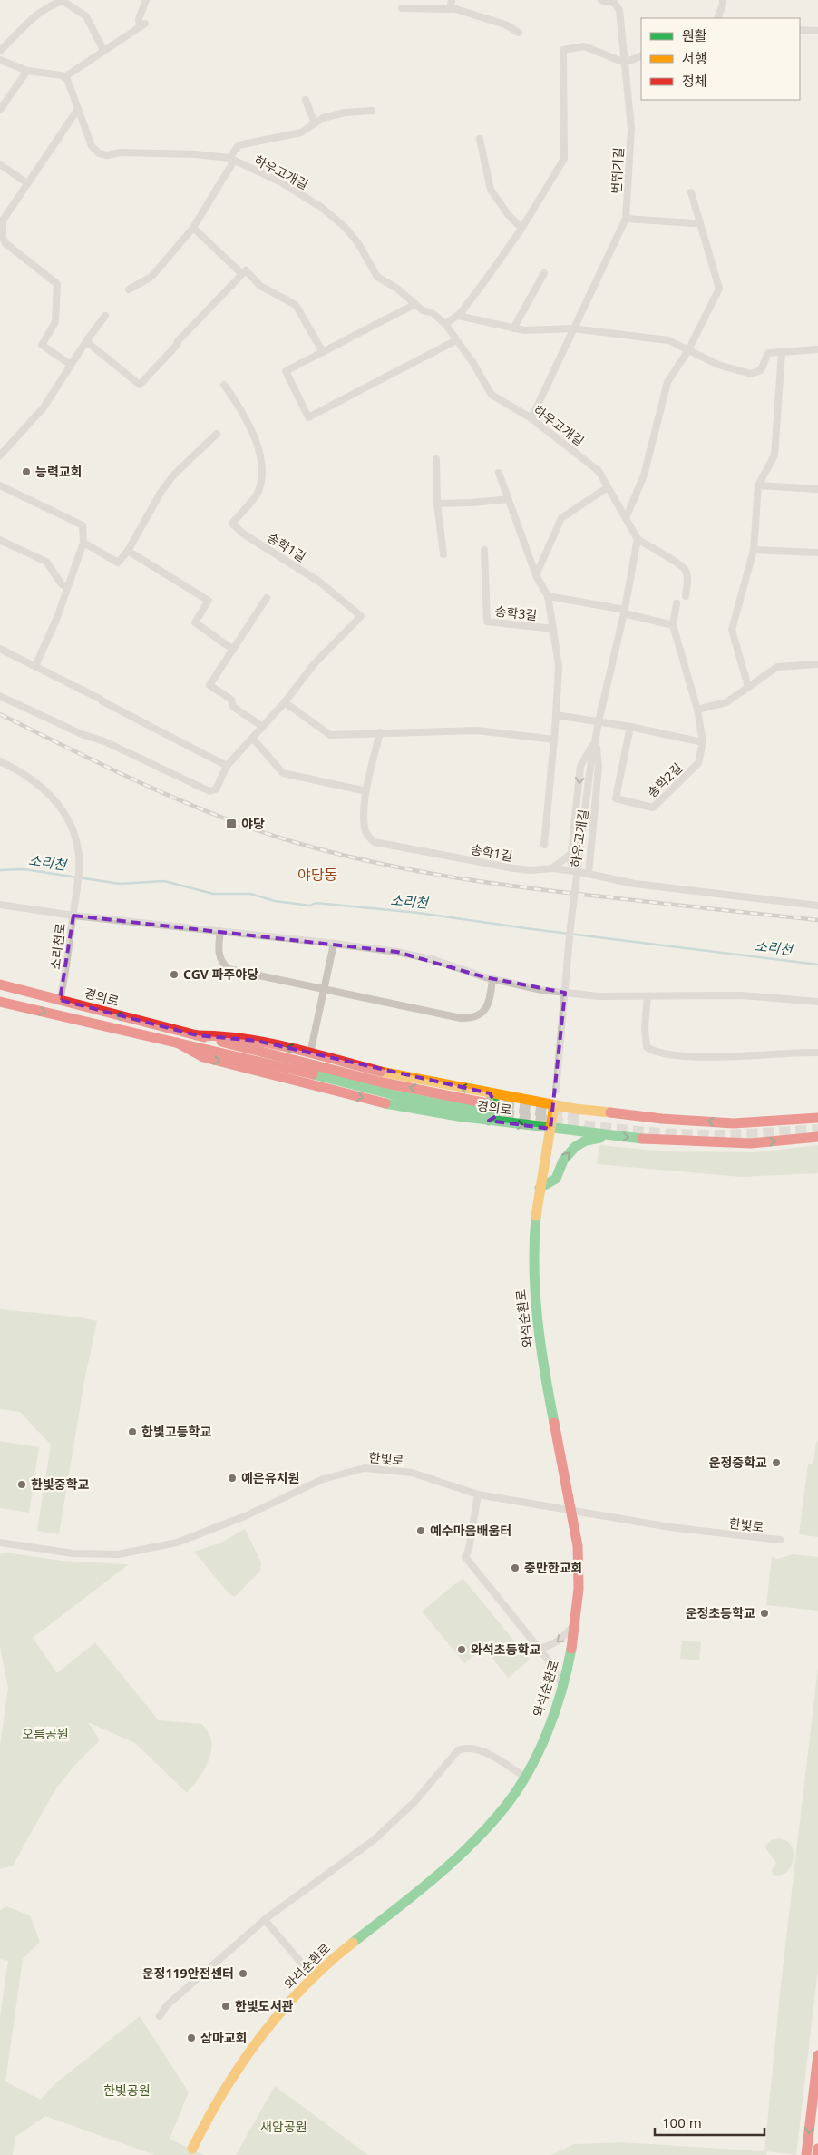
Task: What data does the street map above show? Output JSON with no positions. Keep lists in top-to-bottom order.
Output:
{
  "streets": {
    "main road": ["경의로", "와석순환로"],
    "street": [
      "번뛰기길",
      "하우고개길",
      "송학1길",
      "송학3길",
      "송학2길",
      "소리천로",
      "한빛로"
    ]
  },
  "crossings": [
    ["번뛰기길", "하우고개길"],
    ["하우고개길", "송학1길"],
    ["하우고개길", "송학3길"],
    ["하우고개길", "경의로"],
    ["하우고개길", "와석순환로"],
    ["소리천로", "경의로"],
    ["경의로", "와석순환로"],
    ["와석순환로", "한빛로"]
  ],
  "districts": ["야당동"],
  "water": ["소리천"],
  "parks": ["오름공원", "한빛공원", "새암공원"],
  "places": {
    "other": [
      "능력교회",
      "CGV 파주야당",
      "한빛고등학교",
      "운정중학교",
      "예은유치원",
      "한빛중학교",
      "예수마음배움터",
      "충만한교회",
      "운정초등학교",
      "와석초등학교",
      "운정119안전센터",
      "한빛도서관",
      "삼마교회"
    ],
    "transit": ["야당"]
  },
  "legend": ["원활", "서행", "정체"],
  "scale_bar": "100 m"
}
